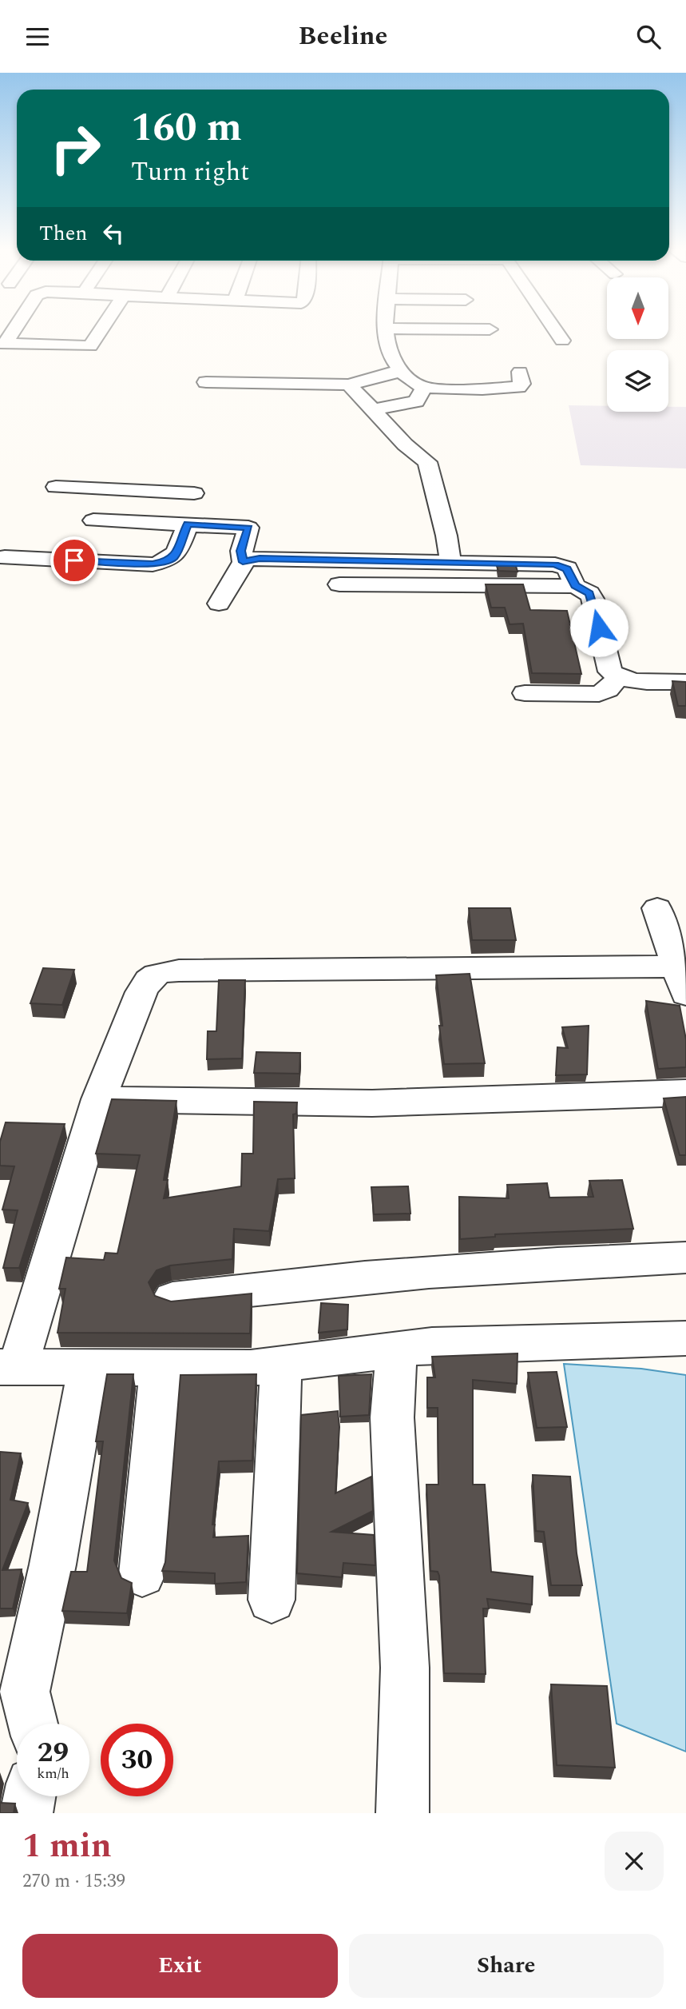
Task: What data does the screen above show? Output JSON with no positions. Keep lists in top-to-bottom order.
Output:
{
  "north": "bottom",
  "page": {
    "header": "Beeline",
    "turn": ["160 m", "Turn right"],
    "then": "Then",
    "speed": "29 km/h",
    "limit": "30",
    "heading": ["1 min", "270 m · 15:39"],
    "buttons": ["Exit", "Share"]
  }
}
